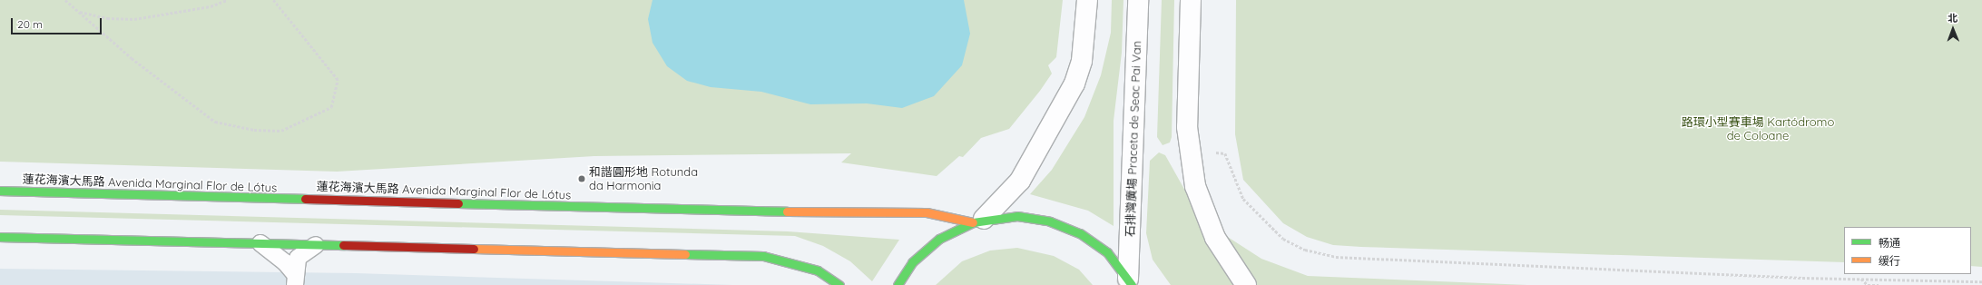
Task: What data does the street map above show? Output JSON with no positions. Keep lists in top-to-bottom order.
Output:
{
  "streets": {
    "main road": ["蓮花海濱大馬路 Avenida Marginal Flor de Lótus"],
    "street": ["石排灣廣場 Praceta de Seac Pai Van"]
  },
  "parks": ["路環小型賽車場 Kartódromo de Coloane"],
  "places": ["和諧圓形地 Rotunda da Harmonia"],
  "legend": ["畅通", "缓行"],
  "scale_bar": "20 m",
  "north": "top"
}
